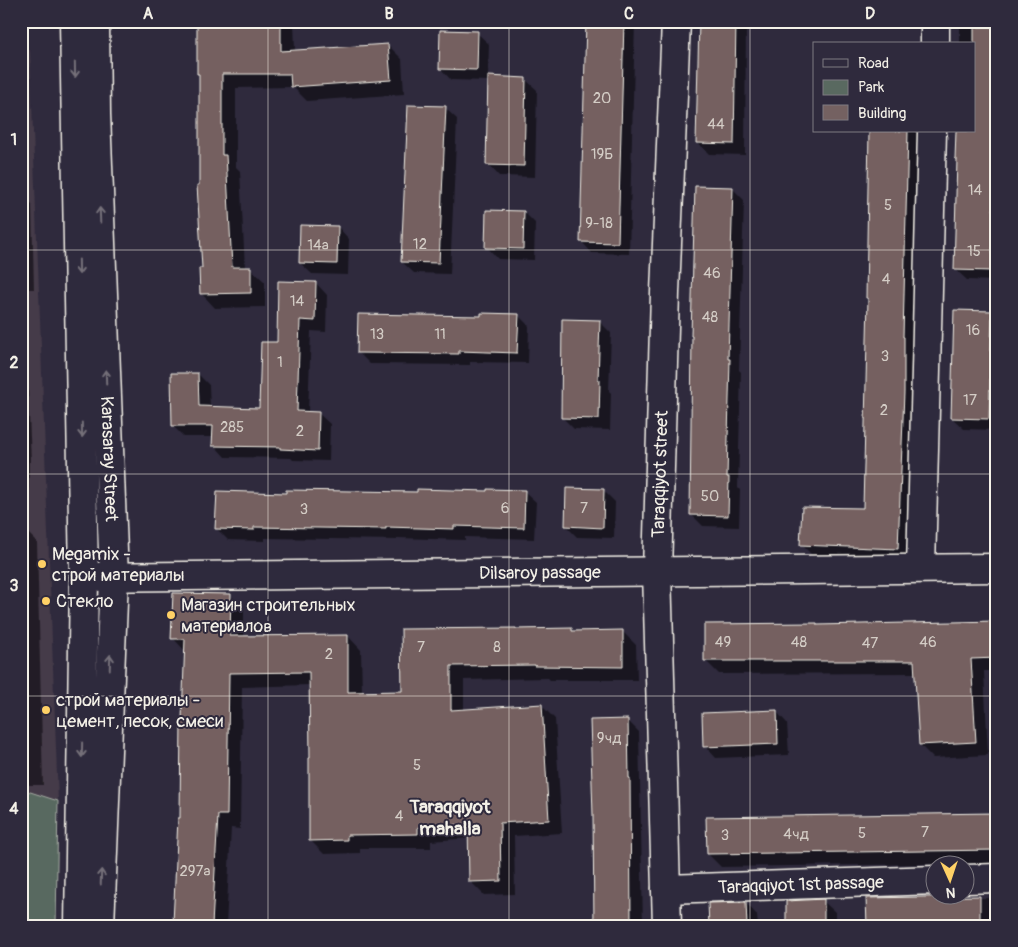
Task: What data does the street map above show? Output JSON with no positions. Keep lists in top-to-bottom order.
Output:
{
  "streets": {
    "street": [
      "Karasaray Street",
      "Taraqqiyot street",
      "Dilsaroy passage",
      "Taraqqiyot 1st passage"
    ]
  },
  "crossings": [
    ["Karasaray Street", "Dilsaroy passage"],
    ["Taraqqiyot street", "Dilsaroy passage"],
    ["Taraqqiyot street", "Taraqqiyot 1st passage"]
  ],
  "districts": ["Taraqqiyot mahalla"],
  "places": [
    "Megamix - строй материалы",
    "Стекло",
    "Магазин строительных материалов",
    "строй материалы - цемент, песок, смеси"
  ],
  "house_numbers": [
    "20",
    "44",
    "19Б",
    "14",
    "5",
    "9-18",
    "12",
    "14a",
    "15",
    "46",
    "4",
    "14",
    "48",
    "16",
    "13",
    "11",
    "3",
    "1",
    "17",
    "2",
    "285",
    "2",
    "50",
    "6",
    "7",
    "3",
    "49",
    "48",
    "46",
    "47",
    "7",
    "8",
    "2",
    "9чд",
    "5",
    "4",
    "7",
    "5",
    "4чд",
    "3",
    "297a"
  ],
  "legend": ["Road", "Park", "Building"],
  "north": "bottom",
  "grid": {
    "columns": [
      "A",
      "B",
      "C",
      "D"
    ],
    "rows": [
      "1",
      "2",
      "3",
      "4"
    ]
  }
}
